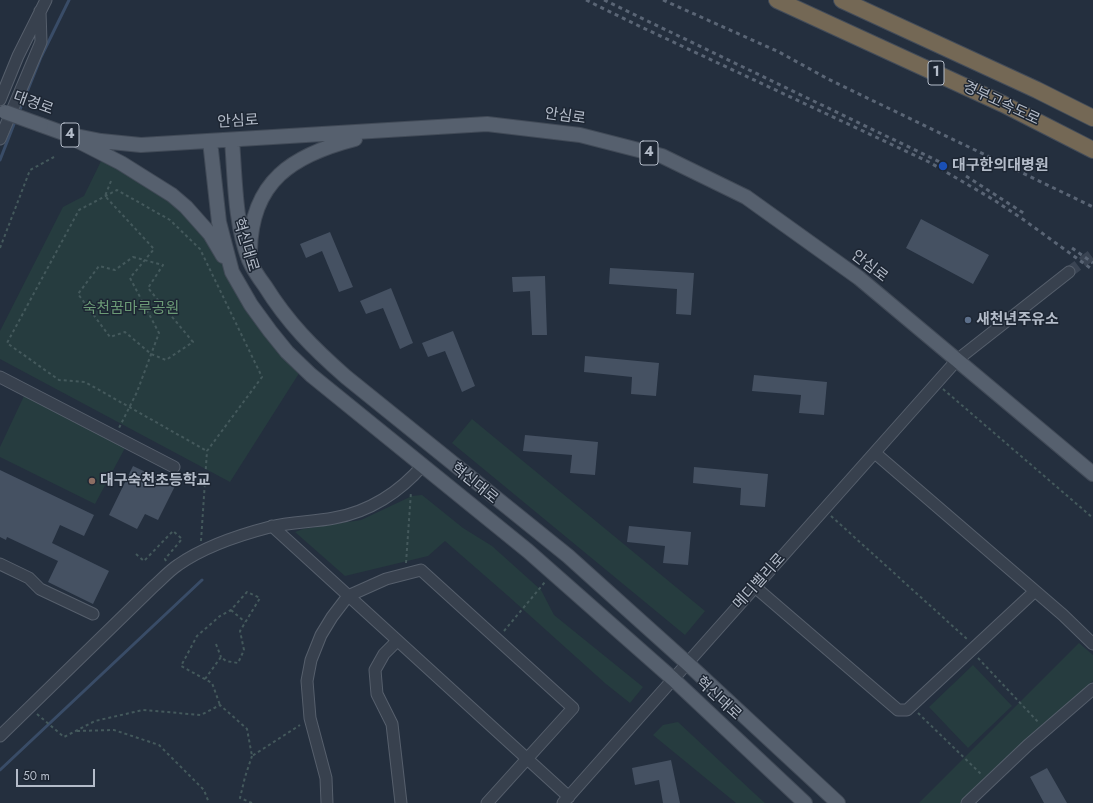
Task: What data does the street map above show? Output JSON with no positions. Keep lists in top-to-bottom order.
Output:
{
  "streets": {
    "highway": ["1", "경부고속도로"],
    "main road": [
      "대경로",
      "안심로",
      "4",
      "혁신대로"
    ],
    "street": ["메디밸리로"]
  },
  "crossings": [
    ["대경로", "안심로"],
    ["안심로", "혁신대로"],
    ["안심로", "메디밸리로"],
    ["혁신대로", "메디밸리로"]
  ],
  "parks": ["숙천꿈마루공원"],
  "places": ["대구한의대병원", "새천년주유소", "대구숙천초등학교"],
  "scale_bar": "50 m"
}
